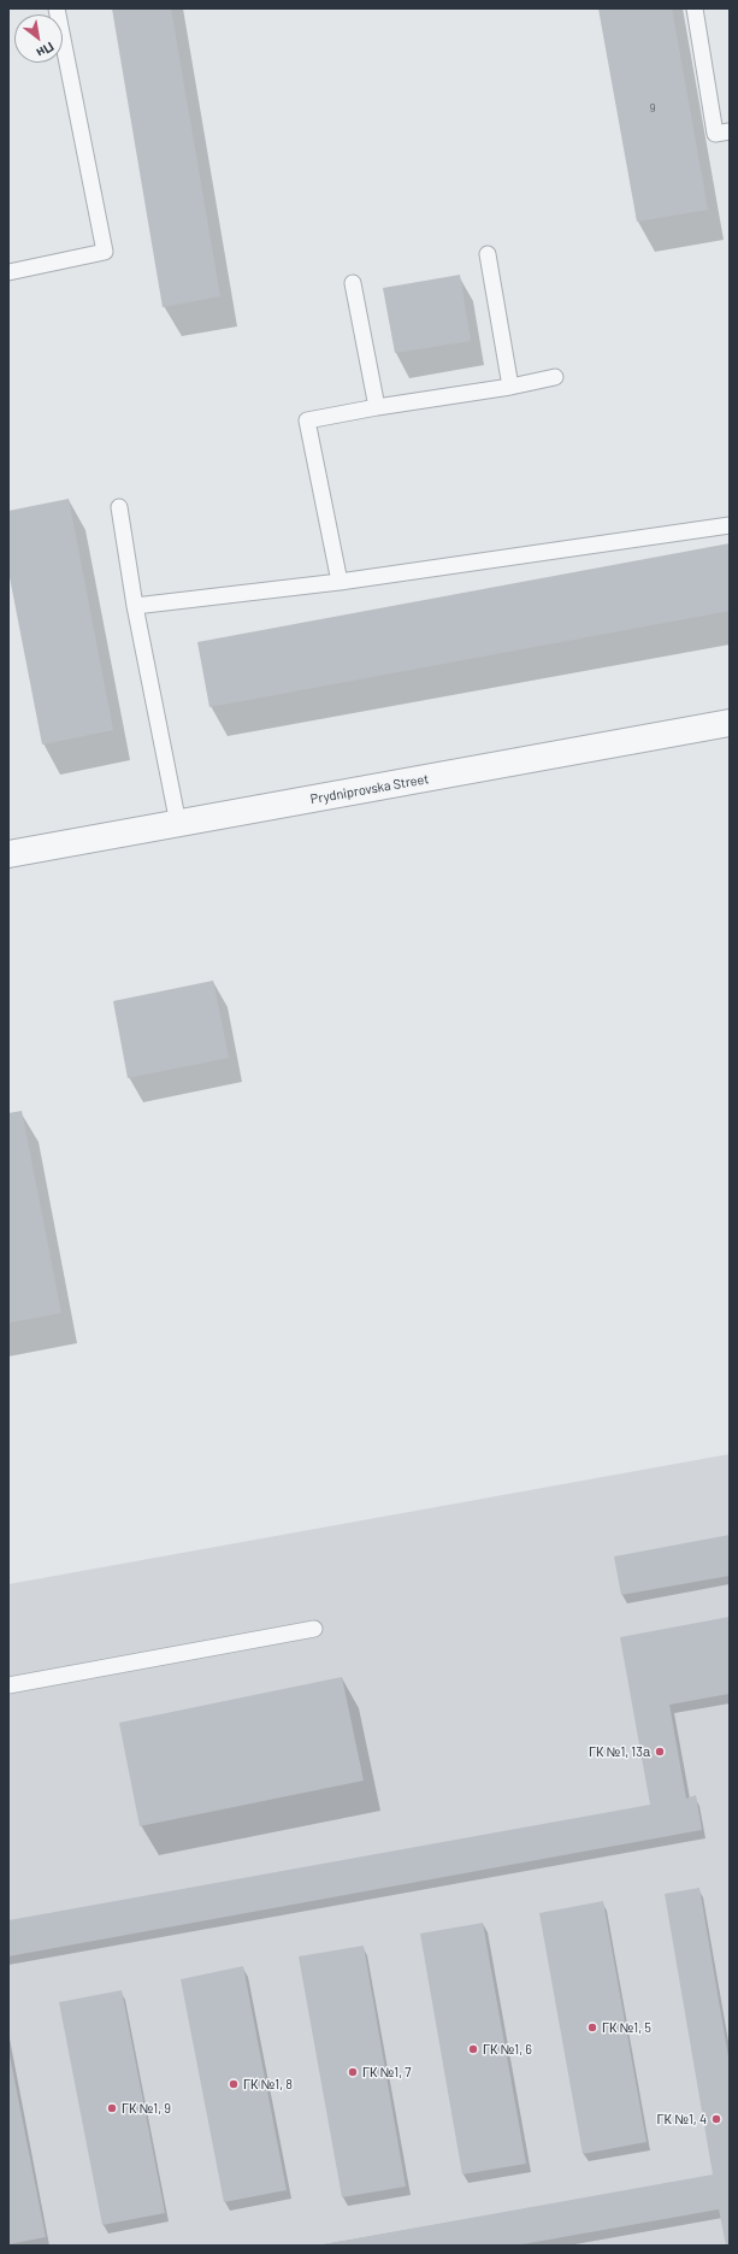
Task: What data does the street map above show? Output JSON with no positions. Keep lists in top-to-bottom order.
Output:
{
  "streets": {
    "street": ["Prydniprovska Street"]
  },
  "places": [
    "ГК №1, 13а",
    "ГК №1, 5",
    "ГК №1, 6",
    "ГК №1, 7",
    "ГК №1, 8",
    "ГК №1, 9",
    "ГК №1, 4"
  ],
  "house_numbers": ["9"],
  "north": "bottom right"
}
